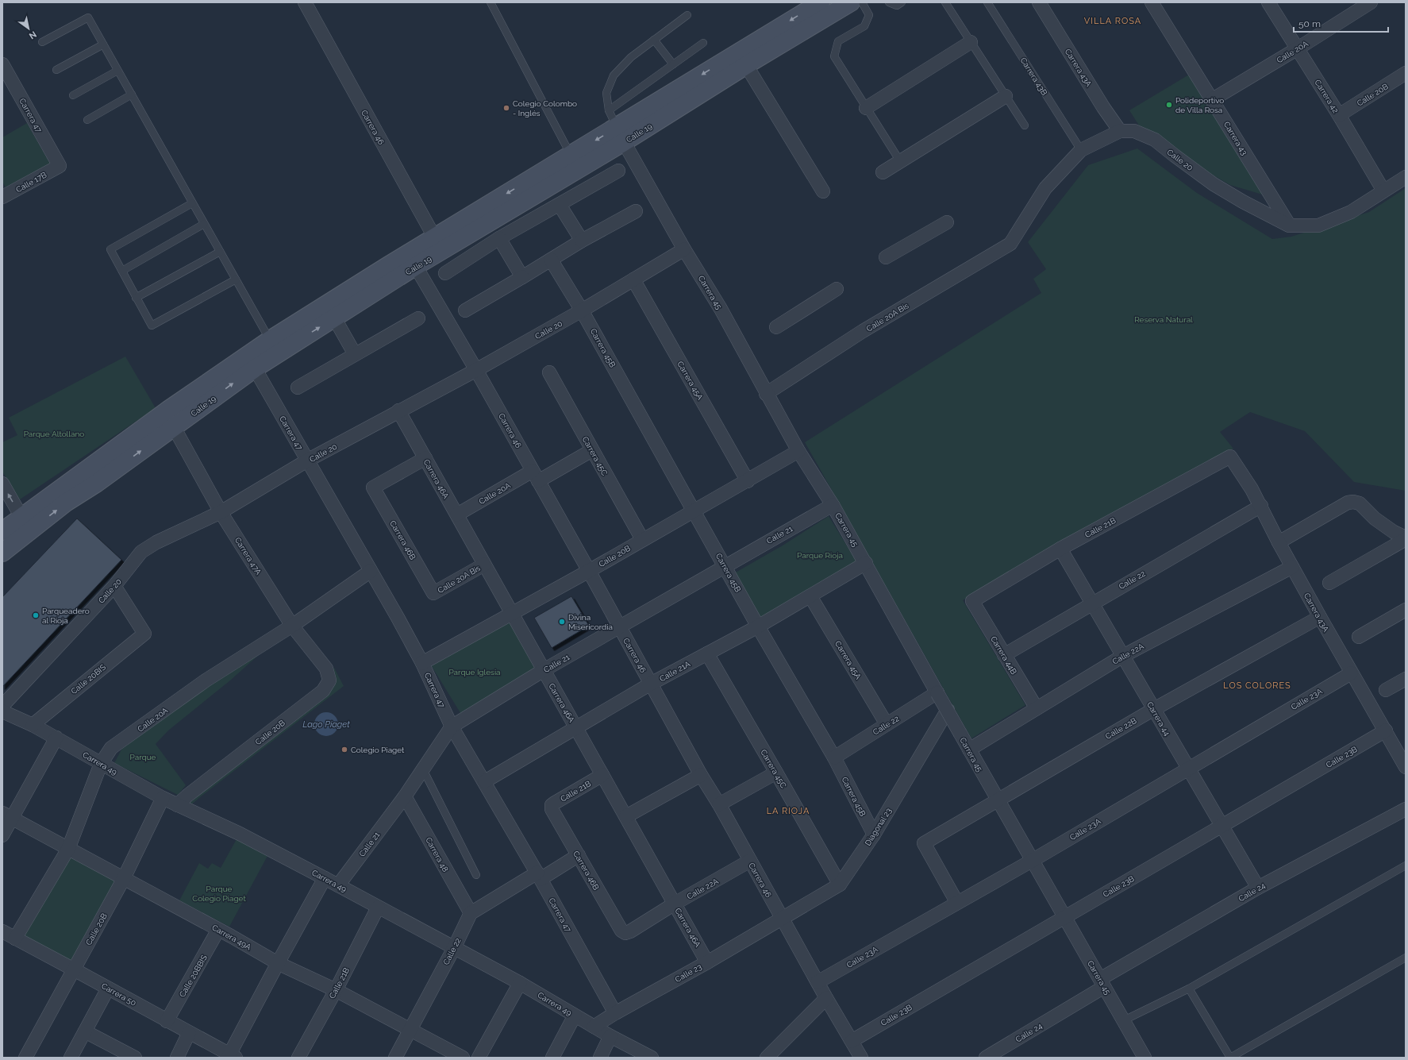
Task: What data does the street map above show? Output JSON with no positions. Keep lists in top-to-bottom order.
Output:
{
  "streets": {
    "main road": ["Calle 19"],
    "street": [
      "Calle 20A",
      "Carrera 43A",
      "Calle 20B",
      "Carrera 42",
      "Carrera 47",
      "Carrera 46",
      "Carrera 43",
      "Calle 20",
      "Calle 17B",
      "Carrera 45",
      "Calle 20A Bis",
      "Carrera 45B",
      "Carrera 45A",
      "Carrera 45C",
      "Carrera 46A",
      "Calle 21B",
      "Calle 21",
      "Carrera 46B",
      "Carrera 47A",
      "Calle 22",
      "Calle 22A",
      "Carrera 44B",
      "Calle 21A",
      "Calle 20BIS",
      "Calle 23A",
      "Carrera 44",
      "Calle 22B",
      "Calle 23B",
      "Carrera 49",
      "Diagonal 23",
      "Carrera 48",
      "Calle 24",
      "Carrera 49A",
      "Calle 23",
      "Calle 20BBIS",
      "Carrera 50"
    ],
    "lane": ["Carrera 43B"]
  },
  "crossings": [
    ["Calle 20A", "Carrera 42"],
    ["Calle 20A", "Carrera 47"],
    ["Calle 20A", "Carrera 46"],
    ["Calle 20A", "Carrera 43"],
    ["Calle 20A", "Carrera 45C"],
    ["Calle 20A", "Carrera 46A"],
    ["Calle 20A", "Carrera 47A"],
    ["Calle 20A", "Carrera 49"],
    ["Calle 20A", "Carrera 49A"],
    ["Calle 20A", "Carrera 50"],
    ["Carrera 43A", "Calle 20"],
    ["Carrera 43A", "Calle 21B"],
    ["Carrera 43A", "Calle 22"],
    ["Carrera 43A", "Calle 22A"],
    ["Carrera 43A", "Calle 23A"],
    ["Carrera 43A", "Calle 22B"],
    ["Carrera 43A", "Calle 23B"],
    ["Carrera 43B", "Calle 20"],
    ["Calle 20B", "Carrera 42"],
    ["Calle 20B", "Carrera 47"],
    ["Calle 20B", "Carrera 46"],
    ["Calle 20B", "Carrera 45"],
    ["Calle 20B", "Carrera 45B"],
    ["Calle 20B", "Carrera 45A"],
    ["Calle 20B", "Carrera 45C"],
    ["Calle 20B", "Carrera 46A"],
    ["Calle 20B", "Carrera 47A"],
    ["Calle 20B", "Carrera 49"],
    ["Calle 20B", "Carrera 49A"],
    ["Calle 20B", "Carrera 50"],
    ["Carrera 42", "Calle 20"],
    ["Carrera 47", "Calle 19"],
    ["Carrera 47", "Calle 20"],
    ["Carrera 47", "Calle 17B"],
    ["Carrera 47", "Calle 21"],
    ["Carrera 47", "Calle 21A"],
    ["Carrera 47", "Calle 23"],
    ["Carrera 46", "Calle 19"],
    ["Carrera 46", "Calle 20"],
    ["Carrera 46", "Calle 21"],
    ["Carrera 46", "Calle 22A"],
    ["Carrera 46", "Calle 21A"],
    ["Carrera 46", "Calle 23A"],
    ["Carrera 46", "Calle 23B"],
    ["Carrera 46", "Diagonal 23"],
    ["Carrera 46", "Calle 23"],
    ["Calle 19", "Carrera 45"],
    ["Calle 19", "Carrera 47A"],
    ["Carrera 43", "Calle 20"],
    ["Calle 20", "Carrera 45"],
    ["Calle 20", "Calle 20A Bis"],
    ["Calle 20", "Carrera 45B"],
    ["Calle 20", "Carrera 45A"],
    ["Calle 20", "Carrera 46A"],
    ["Calle 20", "Carrera 47A"],
    ["Calle 20", "Calle 20BIS"],
    ["Carrera 45", "Calle 20A Bis"],
    ["Carrera 45", "Calle 21"],
    ["Carrera 45", "Calle 22"],
    ["Carrera 45", "Calle 22A"],
    ["Carrera 45", "Calle 21A"],
    ["Carrera 45", "Calle 23A"],
    ["Carrera 45", "Calle 22B"],
    ["Carrera 45", "Calle 23B"],
    ["Carrera 45", "Calle 24"],
    ["Calle 20A Bis", "Carrera 46A"],
    ["Calle 20A Bis", "Carrera 46B"],
    ["Carrera 45B", "Calle 21"],
    ["Carrera 45B", "Calle 22"],
    ["Carrera 45B", "Calle 21A"],
    ["Carrera 45B", "Diagonal 23"],
    ["Carrera 45A", "Calle 22"],
    ["Carrera 45A", "Calle 21A"],
    ["Carrera 45C", "Calle 21A"],
    ["Carrera 45C", "Diagonal 23"],
    ["Carrera 46A", "Calle 21B"],
    ["Carrera 46A", "Calle 21"],
    ["Carrera 46A", "Carrera 46B"],
    ["Carrera 46A", "Calle 22A"],
    ["Carrera 46A", "Calle 21A"],
    ["Carrera 46A", "Calle 23"],
    ["Calle 21B", "Carrera 46B"],
    ["Calle 21B", "Carrera 44B"],
    ["Calle 21B", "Carrera 44"],
    ["Calle 21B", "Carrera 49"],
    ["Calle 21B", "Carrera 49A"],
    ["Calle 21", "Carrera 49"],
    ["Calle 21", "Carrera 48"],
    ["Carrera 46B", "Calle 22A"],
    ["Calle 22", "Carrera 44B"],
    ["Calle 22", "Carrera 44"],
    ["Calle 22", "Carrera 49"],
    ["Calle 22", "Carrera 48"],
    ["Calle 22", "Carrera 49A"],
    ["Calle 22A", "Carrera 44B"],
    ["Calle 22A", "Carrera 44"],
    ["Calle 20BIS", "Carrera 49"],
    ["Calle 23A", "Carrera 44"],
    ["Calle 23A", "Calle 22B"],
    ["Carrera 44", "Calle 22B"],
    ["Carrera 44", "Calle 23B"],
    ["Carrera 44", "Calle 24"],
    ["Carrera 49", "Calle 23"],
    ["Diagonal 23", "Calle 23"],
    ["Carrera 49A", "Calle 20BBIS"],
    ["Calle 20BBIS", "Carrera 50"]
  ],
  "districts": ["VILLA ROSA", "LOS COLORES", "LA RIOJA"],
  "water": ["Lago Piaget"],
  "parks": [
    "Reserva Natural",
    "Parque Altollano",
    "Parque Rioja",
    "Parque Iglesia",
    "Parque",
    "Parque Colegio Piaget"
  ],
  "places": [
    "Polideportivo de Villa Rosa",
    "Colegio Colombo - Inglés",
    "Parqueadero al Rioja",
    "Divina Misericordia",
    "Colegio Piaget"
  ],
  "scale_bar": "50 m",
  "north": "bottom right"
}
